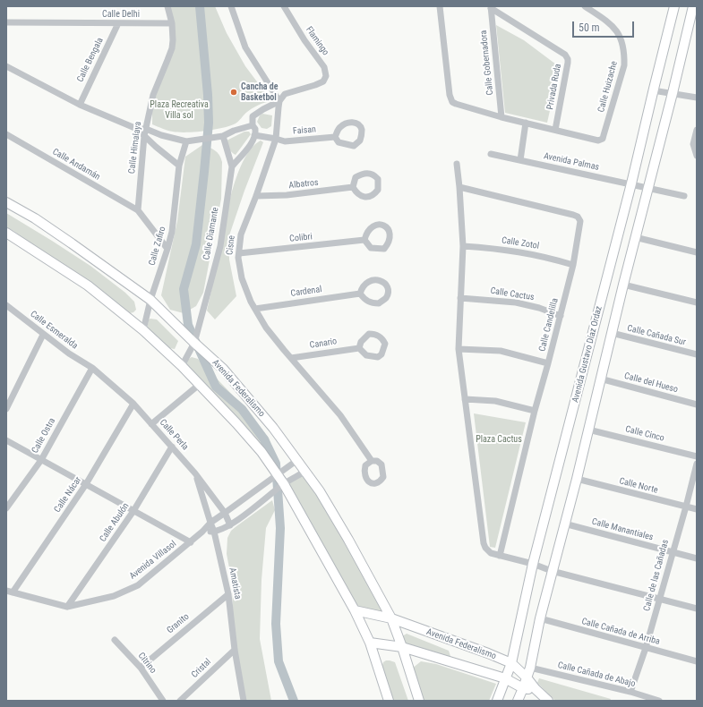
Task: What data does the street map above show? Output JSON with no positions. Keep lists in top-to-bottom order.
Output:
{
  "streets": {
    "street": [
      "Calle Delhi",
      "Flamingo",
      "Calle Bengala",
      "Calle Gobernadora",
      "Privada Ruda",
      "Calle Huizache",
      "Faisan",
      "Calle Himalaya",
      "Avenida Palmas",
      "Calle Andamán",
      "Albatros",
      "Calle Diamante",
      "Colibri",
      "Calle Zotol",
      "Cisne",
      "Calle Zafiro",
      "Cardenal",
      "Calle Cactus",
      "Calle Candelilla",
      "Calle Esmeralda",
      "Calle Cañada Sur",
      "Canario",
      "Avenida Gustavo Díaz Ordaz",
      "Calle del Hueso",
      "Avenida Federalismo",
      "Calle Cinco",
      "Calle Perla",
      "Calle Ostra",
      "Calle Norte",
      "Calle Nácar",
      "Calle Abulón",
      "Calle Manantiales",
      "Avenida Villasol",
      "Calle de las Cañadas",
      "Amatista",
      "Granito",
      "Calle Cañada de Arriba",
      "Citrino",
      "Cristal",
      "Calle Cañada de Abajo"
    ]
  },
  "crossings": [
    ["Calle Delhi", "Calle Bengala"],
    ["Calle Delhi", "Calle Himalaya"],
    ["Flamingo", "Cisne"],
    ["Calle Gobernadora", "Privada Ruda"],
    ["Privada Ruda", "Calle Huizache"],
    ["Faisan", "Cisne"],
    ["Calle Himalaya", "Calle Andamán"],
    ["Avenida Palmas", "Avenida Gustavo Díaz Ordaz"],
    ["Albatros", "Cisne"],
    ["Calle Diamante", "Avenida Federalismo"],
    ["Colibri", "Cisne"],
    ["Calle Zotol", "Calle Candelilla"],
    ["Cisne", "Cardenal"],
    ["Cisne", "Canario"],
    ["Calle Zafiro", "Avenida Federalismo"],
    ["Calle Cactus", "Calle Candelilla"],
    ["Calle Esmeralda", "Calle Perla"],
    ["Calle Esmeralda", "Calle Ostra"],
    ["Calle Cañada Sur", "Avenida Gustavo Díaz Ordaz"],
    ["Avenida Gustavo Díaz Ordaz", "Calle del Hueso"],
    ["Avenida Gustavo Díaz Ordaz", "Avenida Federalismo"],
    ["Avenida Gustavo Díaz Ordaz", "Calle Cinco"],
    ["Avenida Gustavo Díaz Ordaz", "Calle Norte"],
    ["Avenida Gustavo Díaz Ordaz", "Calle Manantiales"],
    ["Avenida Gustavo Díaz Ordaz", "Calle Cañada de Arriba"],
    ["Avenida Gustavo Díaz Ordaz", "Calle Cañada de Abajo"],
    ["Avenida Federalismo", "Avenida Villasol"],
    ["Calle Perla", "Calle Ostra"],
    ["Calle Perla", "Calle Nácar"],
    ["Calle Perla", "Calle Abulón"],
    ["Calle Perla", "Avenida Villasol"],
    ["Calle Perla", "Amatista"],
    ["Calle Norte", "Calle de las Cañadas"],
    ["Calle Nácar", "Avenida Villasol"],
    ["Calle Abulón", "Avenida Villasol"],
    ["Calle Manantiales", "Calle de las Cañadas"],
    ["Avenida Villasol", "Amatista"],
    ["Calle de las Cañadas", "Calle Cañada de Arriba"],
    ["Calle de las Cañadas", "Calle Cañada de Abajo"],
    ["Amatista", "Granito"],
    ["Amatista", "Cristal"],
    ["Granito", "Citrino"]
  ],
  "parks": ["Plaza Recreativa Villa sol", "Plaza Cactus"],
  "places": ["Cancha de Basketbol"],
  "scale_bar": "50 m"
}
